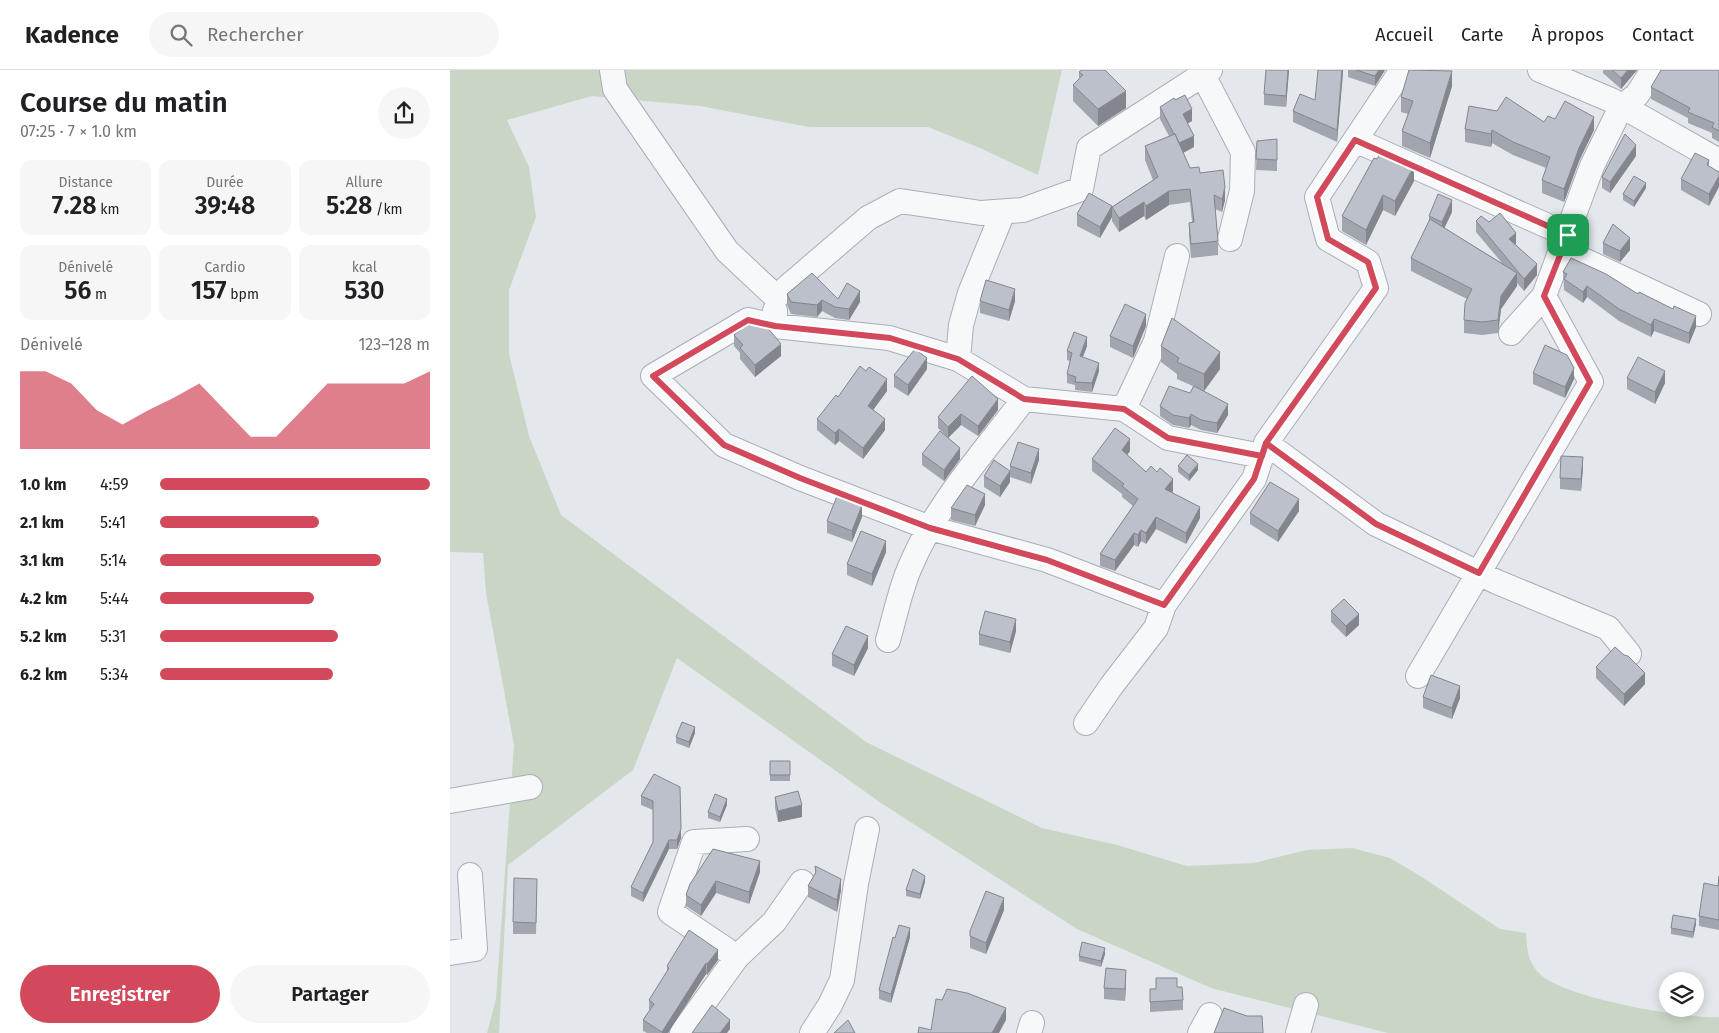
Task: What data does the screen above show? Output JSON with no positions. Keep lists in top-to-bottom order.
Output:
{
  "page": {
    "header": "Kadence",
    "search": "Rechercher",
    "nav": [
      "Accueil",
      "Carte",
      "À propos",
      "Contact"
    ],
    "heading": ["Course du matin", "07:25 · 7 × 1.0 km"],
    "stats": [
      ["Distance", "7.28 km"],
      ["Durée", "39:48"],
      ["Allure", "5:28 /km"],
      ["Dénivelé", "56 m"],
      ["Cardio", "157 bpm"],
      ["kcal", "530"]
    ],
    "chart": ["Dénivelé", "123–128 m"],
    "list": [
      {
        "name": "1.0 km",
        "note": "4:59"
      },
      {
        "name": "2.1 km",
        "note": "5:41"
      },
      {
        "name": "3.1 km",
        "note": "5:14"
      },
      {
        "name": "4.2 km",
        "note": "5:44"
      },
      {
        "name": "5.2 km",
        "note": "5:31"
      },
      {
        "name": "6.2 km",
        "note": "5:34"
      }
    ],
    "buttons": ["Enregistrer", "Partager"]
  }
}
